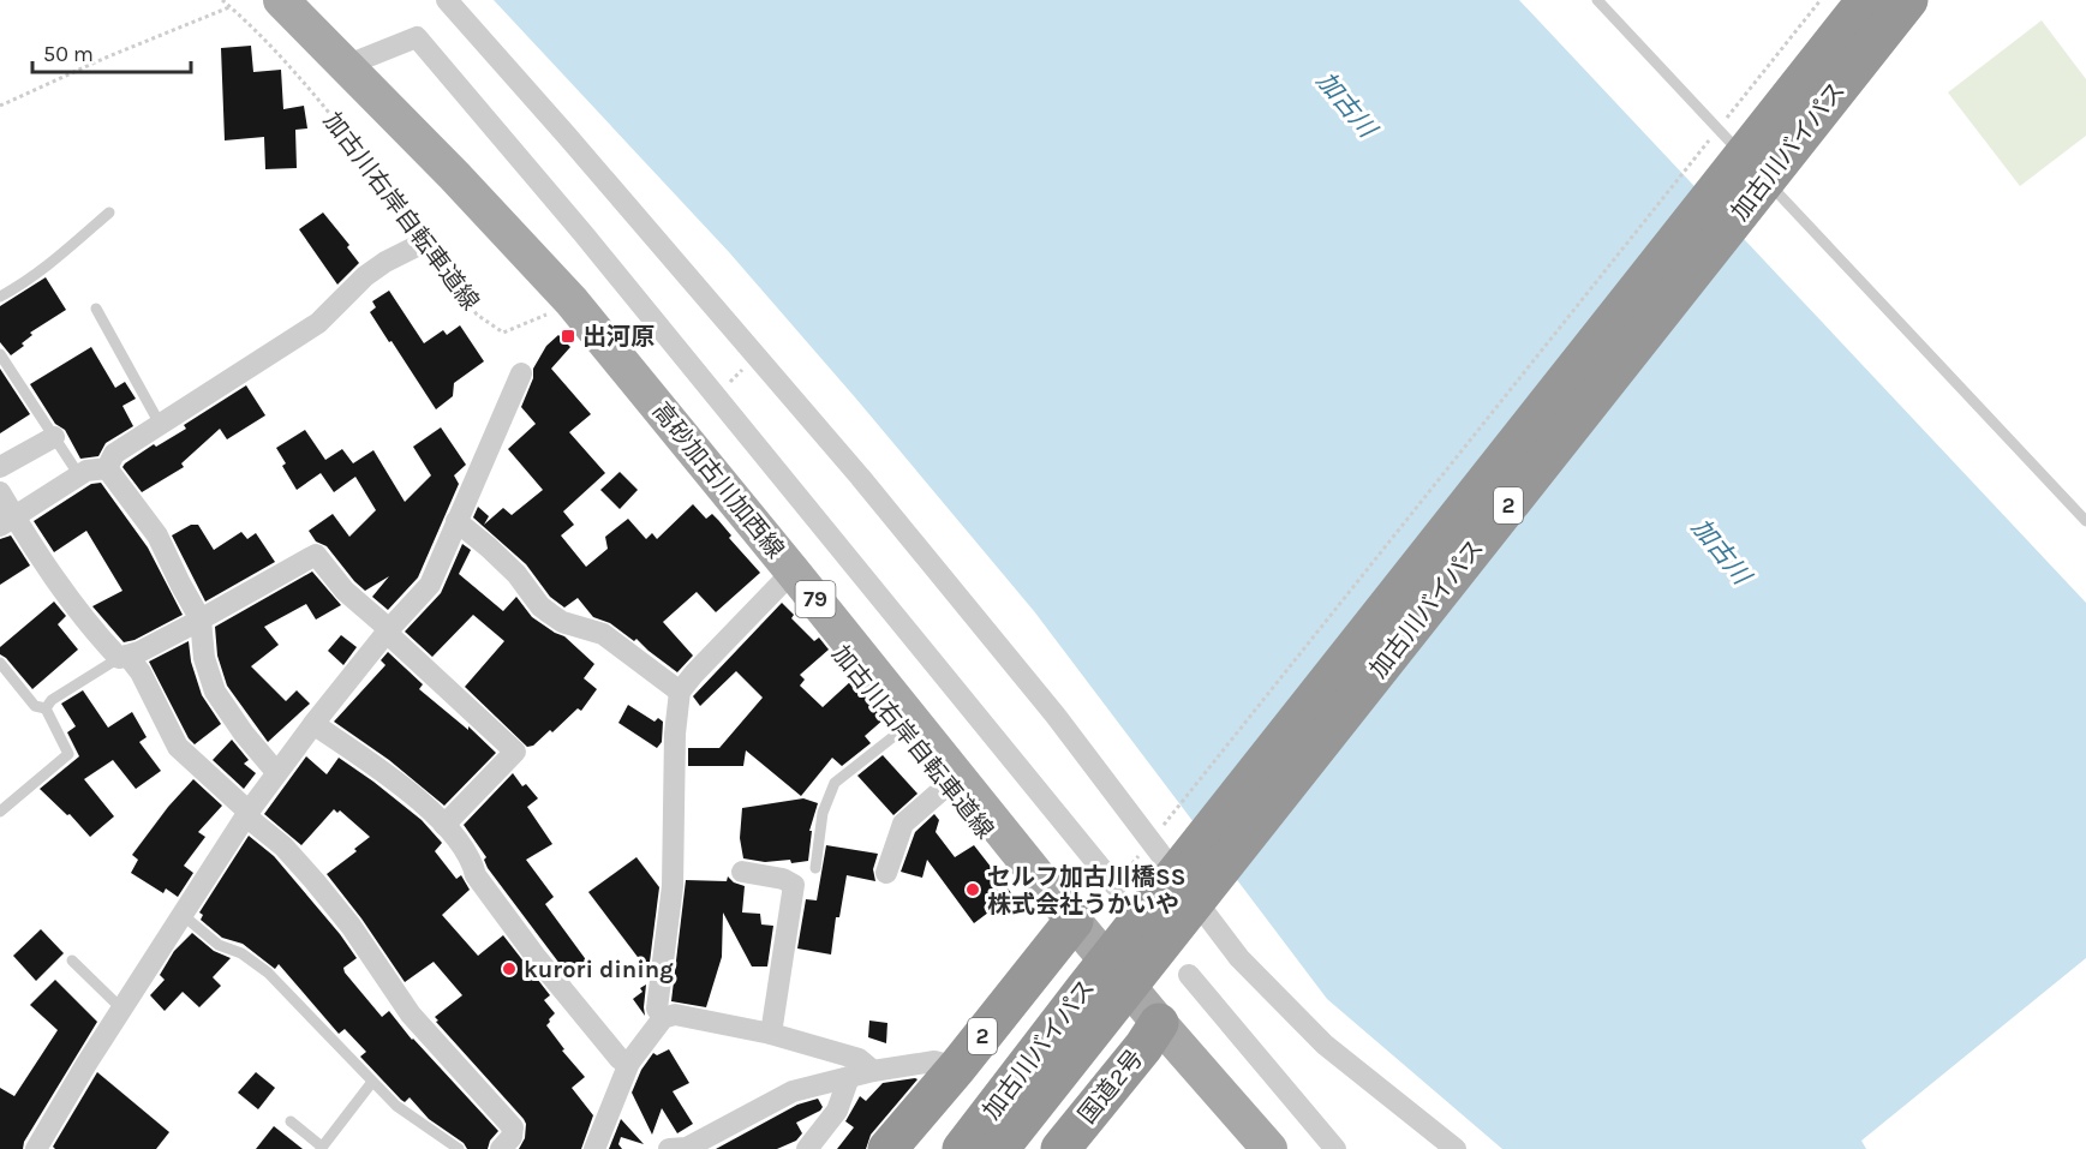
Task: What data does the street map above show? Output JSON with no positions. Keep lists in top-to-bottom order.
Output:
{
  "streets": {
    "highway": ["加古川バイパス", "2", "国道2号"],
    "main road": ["高砂加古川加西線", "79"],
    "path": ["加古川右岸自転車道線"]
  },
  "crossings": [
    ["加古川右岸自転車道線", "高砂加古川加西線"],
    ["高砂加古川加西線", "2"],
    ["高砂加古川加西線", "国道2号"]
  ],
  "water": ["加古川"],
  "places": {
    "transit": ["出河原"],
    "other": ["セルフ加古川橋SS 株式会社うかいや", "kurori dining"]
  },
  "scale_bar": "50 m"
}
